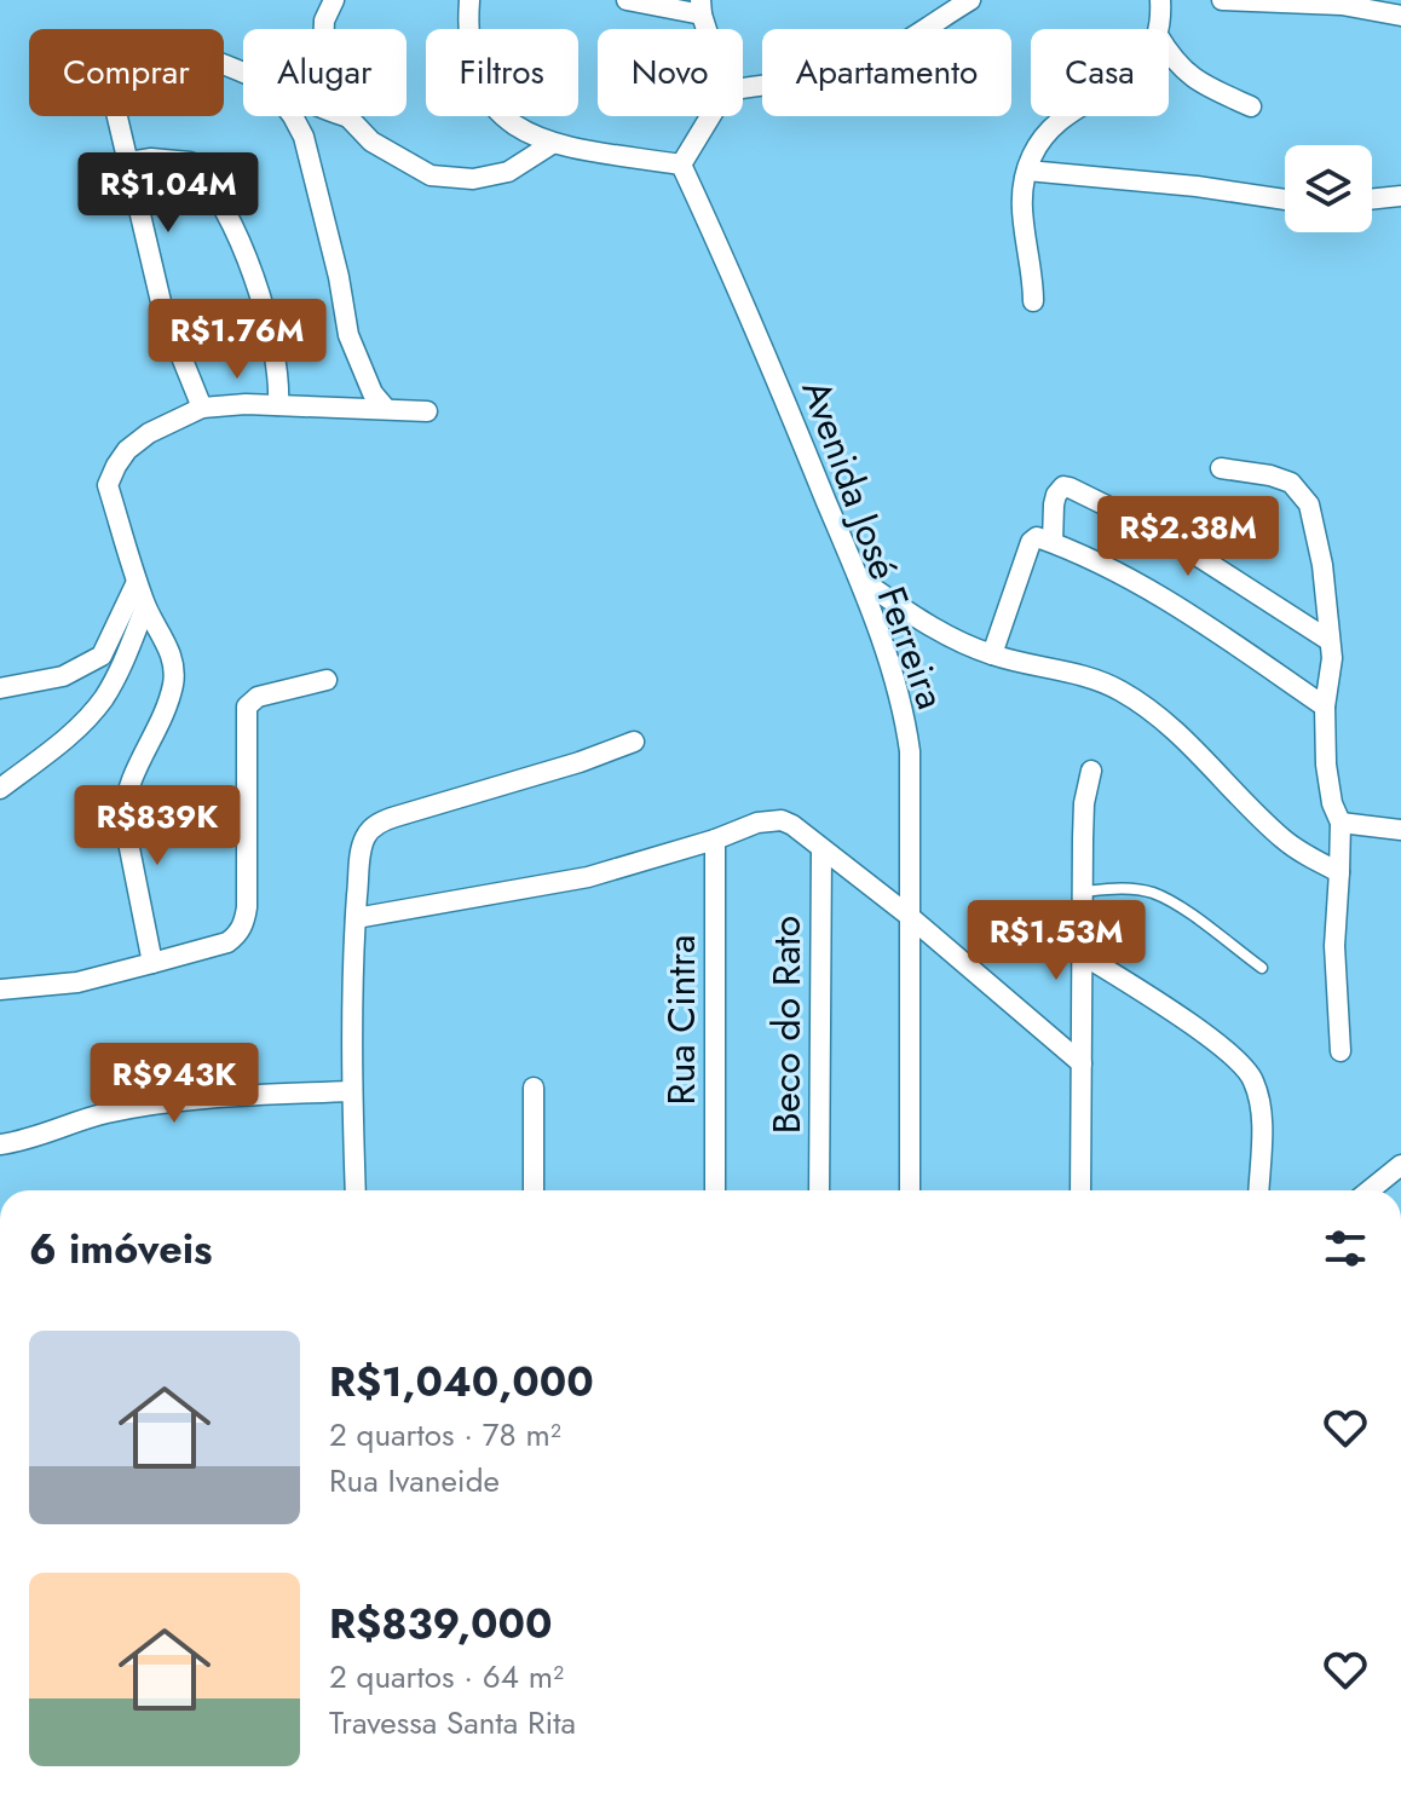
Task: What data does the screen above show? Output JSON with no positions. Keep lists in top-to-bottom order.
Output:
{
  "streets": {
    "street": ["Avenida José Ferreira", "Rua Cintra", "Beco do Rato"]
  },
  "page": {
    "chip": [
      "Comprar",
      "Alugar",
      "Filtros",
      "Novo",
      "Apartamento",
      "Casa"
    ],
    "price": [
      "R$1.04M",
      "R$1.76M",
      "R$2.38M",
      "R$839K",
      "R$1.53M",
      "R$943K"
    ],
    "heading": "6 imóveis",
    "list": [
      {
        "name": "R$1,040,000",
        "note": "2 quartos · 78 m² · Rua Ivaneide"
      },
      {
        "name": "R$839,000",
        "note": "2 quartos · 64 m² · Travessa Santa Rita"
      }
    ]
  }
}
